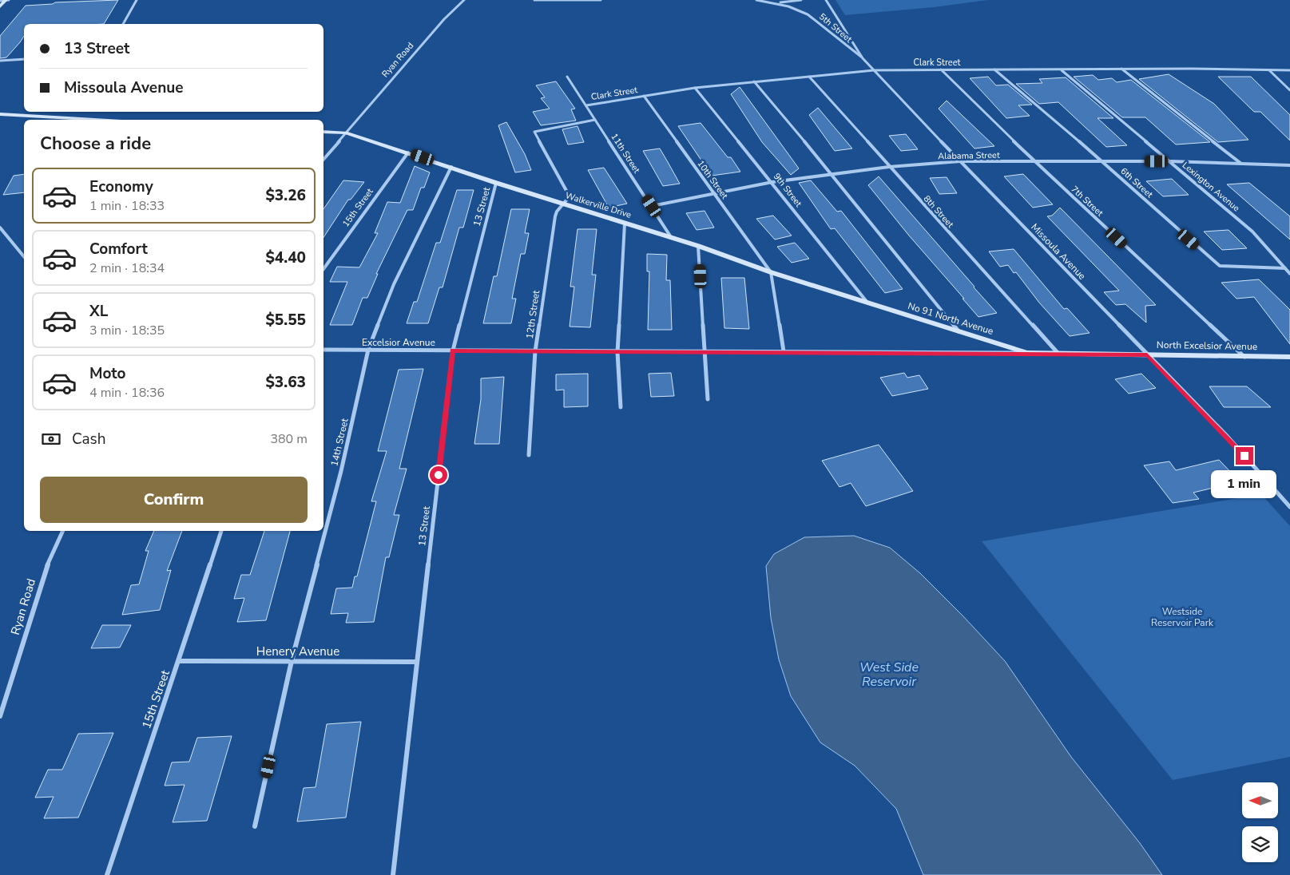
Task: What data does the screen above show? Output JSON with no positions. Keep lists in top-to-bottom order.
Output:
{
  "streets": {
    "street": [
      "5th Street",
      "Ryan Road",
      "Clark Street",
      "11th Street",
      "Alabama Street",
      "10th Street",
      "6th Street",
      "Lexington Avenue",
      "9th Street",
      "7th Street",
      "Walkerville Drive",
      "13 Street",
      "15th Street",
      "8th Street",
      "Missoula Avenue",
      "12th Street",
      "No 91 North Avenue",
      "Excelsior Avenue",
      "North Excelsior Avenue",
      "14th Street",
      "Henery Avenue"
    ]
  },
  "crossings": [
    ["5th Street", "Missoula Avenue"],
    ["Ryan Road", "Walkerville Drive"],
    ["Clark Street", "11th Street"],
    ["Clark Street", "10th Street"],
    ["Clark Street", "6th Street"],
    ["Clark Street", "Lexington Avenue"],
    ["Clark Street", "9th Street"],
    ["Clark Street", "7th Street"],
    ["Clark Street", "8th Street"],
    ["Clark Street", "Missoula Avenue"],
    ["11th Street", "Alabama Street"],
    ["11th Street", "Walkerville Drive"],
    ["Alabama Street", "10th Street"],
    ["Alabama Street", "6th Street"],
    ["Alabama Street", "Lexington Avenue"],
    ["Alabama Street", "9th Street"],
    ["Alabama Street", "7th Street"],
    ["Alabama Street", "8th Street"],
    ["Alabama Street", "Missoula Avenue"],
    ["10th Street", "Walkerville Drive"],
    ["6th Street", "Lexington Avenue"],
    ["9th Street", "Walkerville Drive"],
    ["9th Street", "No 91 North Avenue"],
    ["7th Street", "North Excelsior Avenue"],
    ["Walkerville Drive", "13 Street"],
    ["Walkerville Drive", "15th Street"],
    ["Walkerville Drive", "12th Street"],
    ["Walkerville Drive", "No 91 North Avenue"],
    ["Walkerville Drive", "14th Street"],
    ["13 Street", "Excelsior Avenue"],
    ["13 Street", "Henery Avenue"],
    ["15th Street", "Henery Avenue"],
    ["8th Street", "North Excelsior Avenue"],
    ["Missoula Avenue", "North Excelsior Avenue"],
    ["12th Street", "Excelsior Avenue"],
    ["No 91 North Avenue", "Excelsior Avenue"],
    ["No 91 North Avenue", "North Excelsior Avenue"],
    ["Excelsior Avenue", "North Excelsior Avenue"],
    ["Excelsior Avenue", "14th Street"],
    ["14th Street", "Henery Avenue"]
  ],
  "water": ["West Side Reservoir"],
  "parks": ["Westside Reservoir Park"],
  "north": "left",
  "page": {
    "banner": ["13 Street", "Missoula Avenue"],
    "heading": "Choose a ride",
    "list": [
      {
        "name": "Economy",
        "note": "1 min · 18:33",
        "value": "$3.26"
      },
      {
        "name": "Comfort",
        "note": "2 min · 18:34",
        "value": "$4.40"
      },
      {
        "name": "XL",
        "note": "3 min · 18:35",
        "value": "$5.55"
      },
      {
        "name": "Moto",
        "note": "4 min · 18:36",
        "value": "$3.63"
      }
    ],
    "pay": ["Cash", "380 m"],
    "buttons": "Confirm",
    "bubble": "1 min"
  }
}
